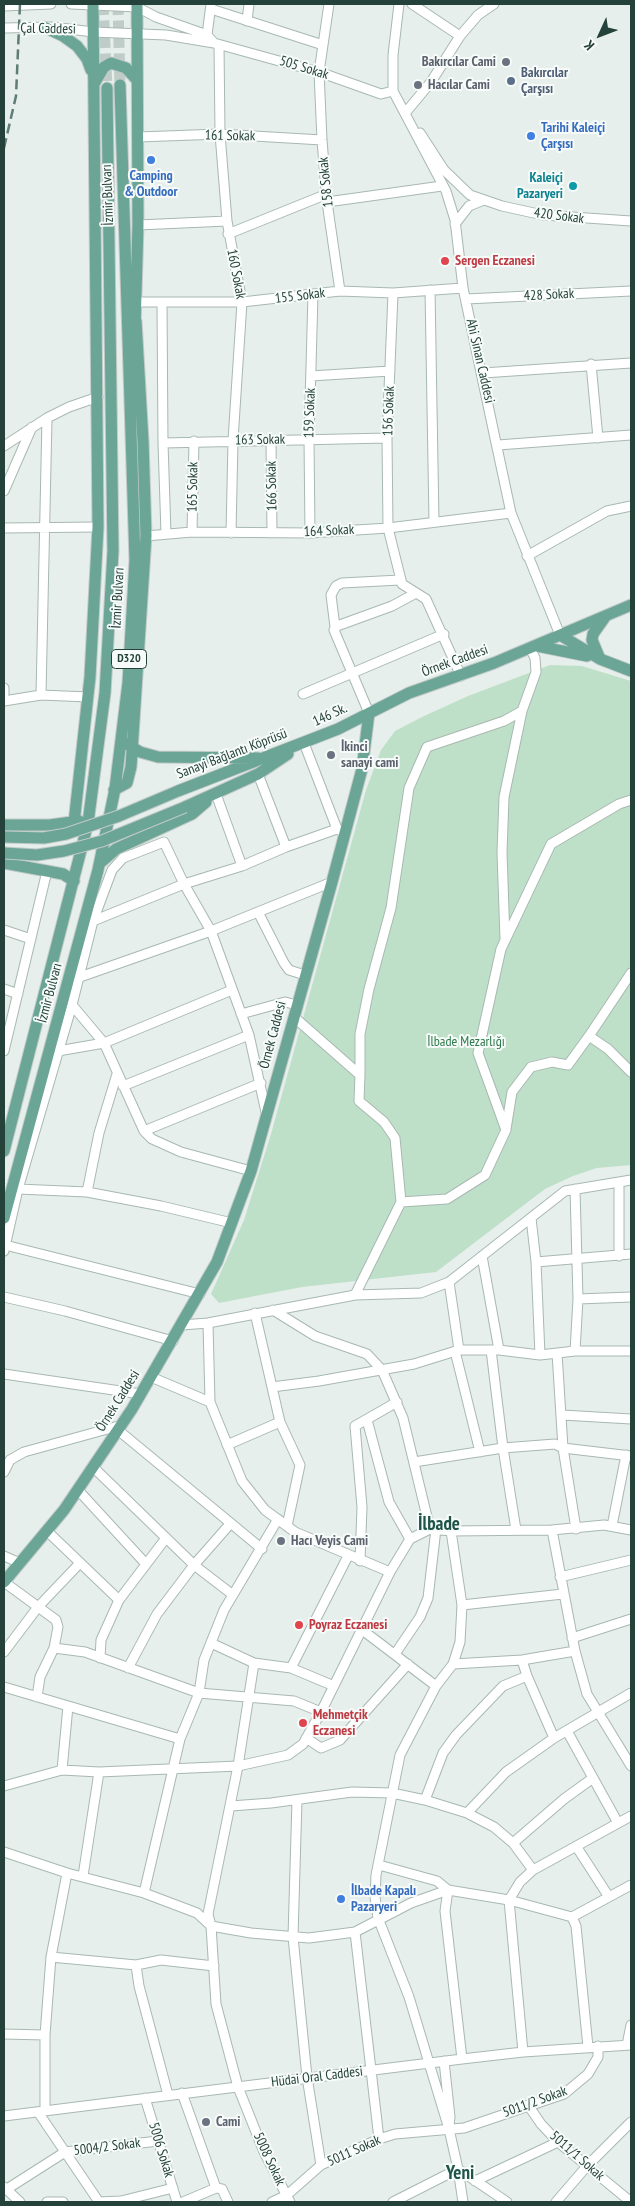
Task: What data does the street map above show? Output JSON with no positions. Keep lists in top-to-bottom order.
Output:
{
  "streets": {
    "main road": [
      "İzmir Bulvarı",
      "D320",
      "Örnek Caddesi",
      "146 Sk.",
      "Sanayi Bağlantı Köprüsü"
    ],
    "street": [
      "Çal Caddesi",
      "505 Sokak",
      "161 Sokak",
      "158 Sokak",
      "420 Sokak",
      "160 Sokak",
      "428 Sokak",
      "155 Sokak",
      "Ahi Sinan Caddesi",
      "156 Sokak",
      "159 Sokak",
      "163 Sokak",
      "166 Sokak",
      "165 Sokak",
      "164 Sokak",
      "Hüdai Oral Caddesi",
      "5011/2 Sokak",
      "5004/2 Sokak",
      "5006 Sokak",
      "5011 Sokak",
      "5011/1 Sokak",
      "5008 Sokak"
    ]
  },
  "crossings": [
    ["Çal Caddesi", "505 Sokak"],
    ["505 Sokak", "158 Sokak"],
    ["505 Sokak", "160 Sokak"],
    ["505 Sokak", "Ahi Sinan Caddesi"],
    ["161 Sokak", "158 Sokak"],
    ["161 Sokak", "160 Sokak"],
    ["158 Sokak", "155 Sokak"],
    ["420 Sokak", "Ahi Sinan Caddesi"],
    ["160 Sokak", "155 Sokak"],
    ["160 Sokak", "163 Sokak"],
    ["160 Sokak", "164 Sokak"],
    ["428 Sokak", "Ahi Sinan Caddesi"],
    ["155 Sokak", "Ahi Sinan Caddesi"],
    ["155 Sokak", "156 Sokak"],
    ["155 Sokak", "159 Sokak"],
    ["Ahi Sinan Caddesi", "164 Sokak"],
    ["Ahi Sinan Caddesi", "Örnek Caddesi"],
    ["156 Sokak", "163 Sokak"],
    ["156 Sokak", "164 Sokak"],
    ["159 Sokak", "163 Sokak"],
    ["159 Sokak", "164 Sokak"],
    ["163 Sokak", "166 Sokak"],
    ["163 Sokak", "165 Sokak"],
    ["166 Sokak", "164 Sokak"],
    ["165 Sokak", "164 Sokak"],
    ["Örnek Caddesi", "146 Sk."],
    ["146 Sk.", "Sanayi Bağlantı Köprüsü"],
    ["Hüdai Oral Caddesi", "5011/2 Sokak"],
    ["Hüdai Oral Caddesi", "5006 Sokak"],
    ["Hüdai Oral Caddesi", "5008 Sokak"],
    ["5011/2 Sokak", "5011 Sokak"],
    ["5011/2 Sokak", "5011/1 Sokak"],
    ["5004/2 Sokak", "5006 Sokak"],
    ["5011 Sokak", "5008 Sokak"]
  ],
  "districts": ["İlbade", "Yeni"],
  "parks": ["İlbade Mezarlığı"],
  "places": [
    "Bakırcılar Cami",
    "Bakırcılar Çarşısı",
    "Hacılar Cami",
    "Tarihi Kaleiçi Çarşısı",
    "Camping & Outdoor",
    "Kaleiçi Pazaryeri",
    "Sergen Eczanesi",
    "İkinci sanayi cami",
    "Hacı Veyis Cami",
    "Poyraz Eczanesi",
    "Mehmetçik Eczanesi",
    "İlbade Kapalı Pazaryeri",
    "Cami"
  ],
  "north": "bottom left"
}
